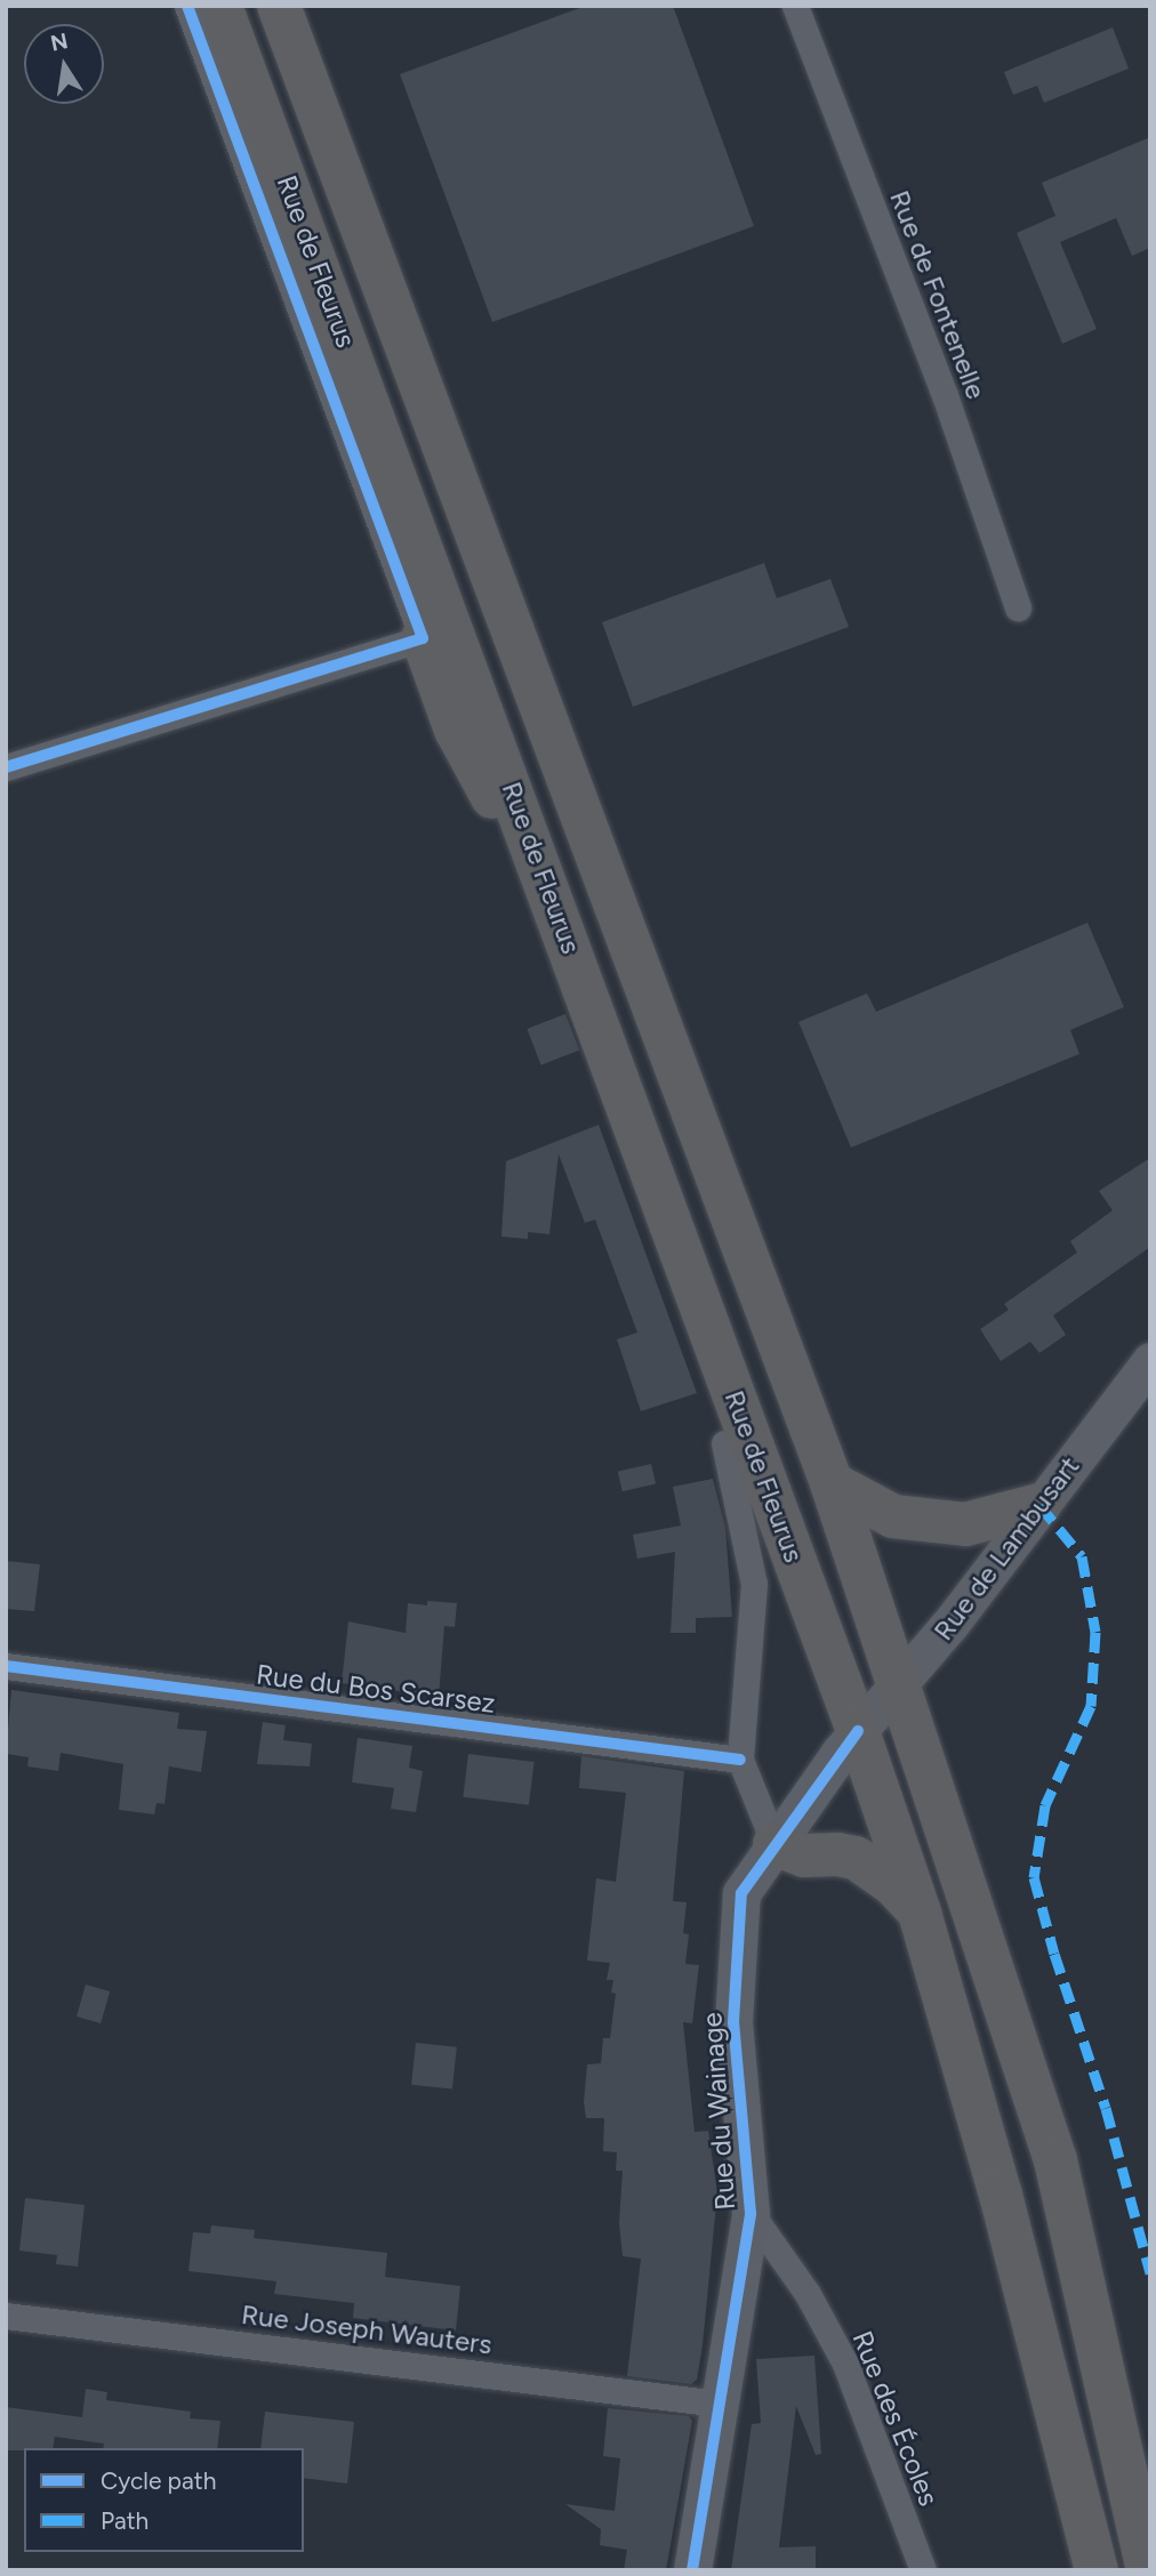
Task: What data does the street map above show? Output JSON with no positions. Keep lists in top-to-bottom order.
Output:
{
  "streets": {
    "highway": ["Rue de Fleurus"],
    "street": [
      "Rue de Fontenelle",
      "Rue de Lambusart",
      "Rue du Bos Scarsez",
      "Rue du Wainage",
      "Rue Joseph Wauters",
      "Rue des Écoles"
    ]
  },
  "crossings": [
    ["Rue de Fleurus", "Rue de Lambusart"],
    ["Rue de Fleurus", "Rue du Bos Scarsez"],
    ["Rue de Fleurus", "Rue du Wainage"],
    ["Rue de Lambusart", "Rue du Wainage"],
    ["Rue du Wainage", "Rue Joseph Wauters"],
    ["Rue du Wainage", "Rue des Écoles"]
  ],
  "legend": ["Cycle path", "Path"],
  "north": "top"
}
